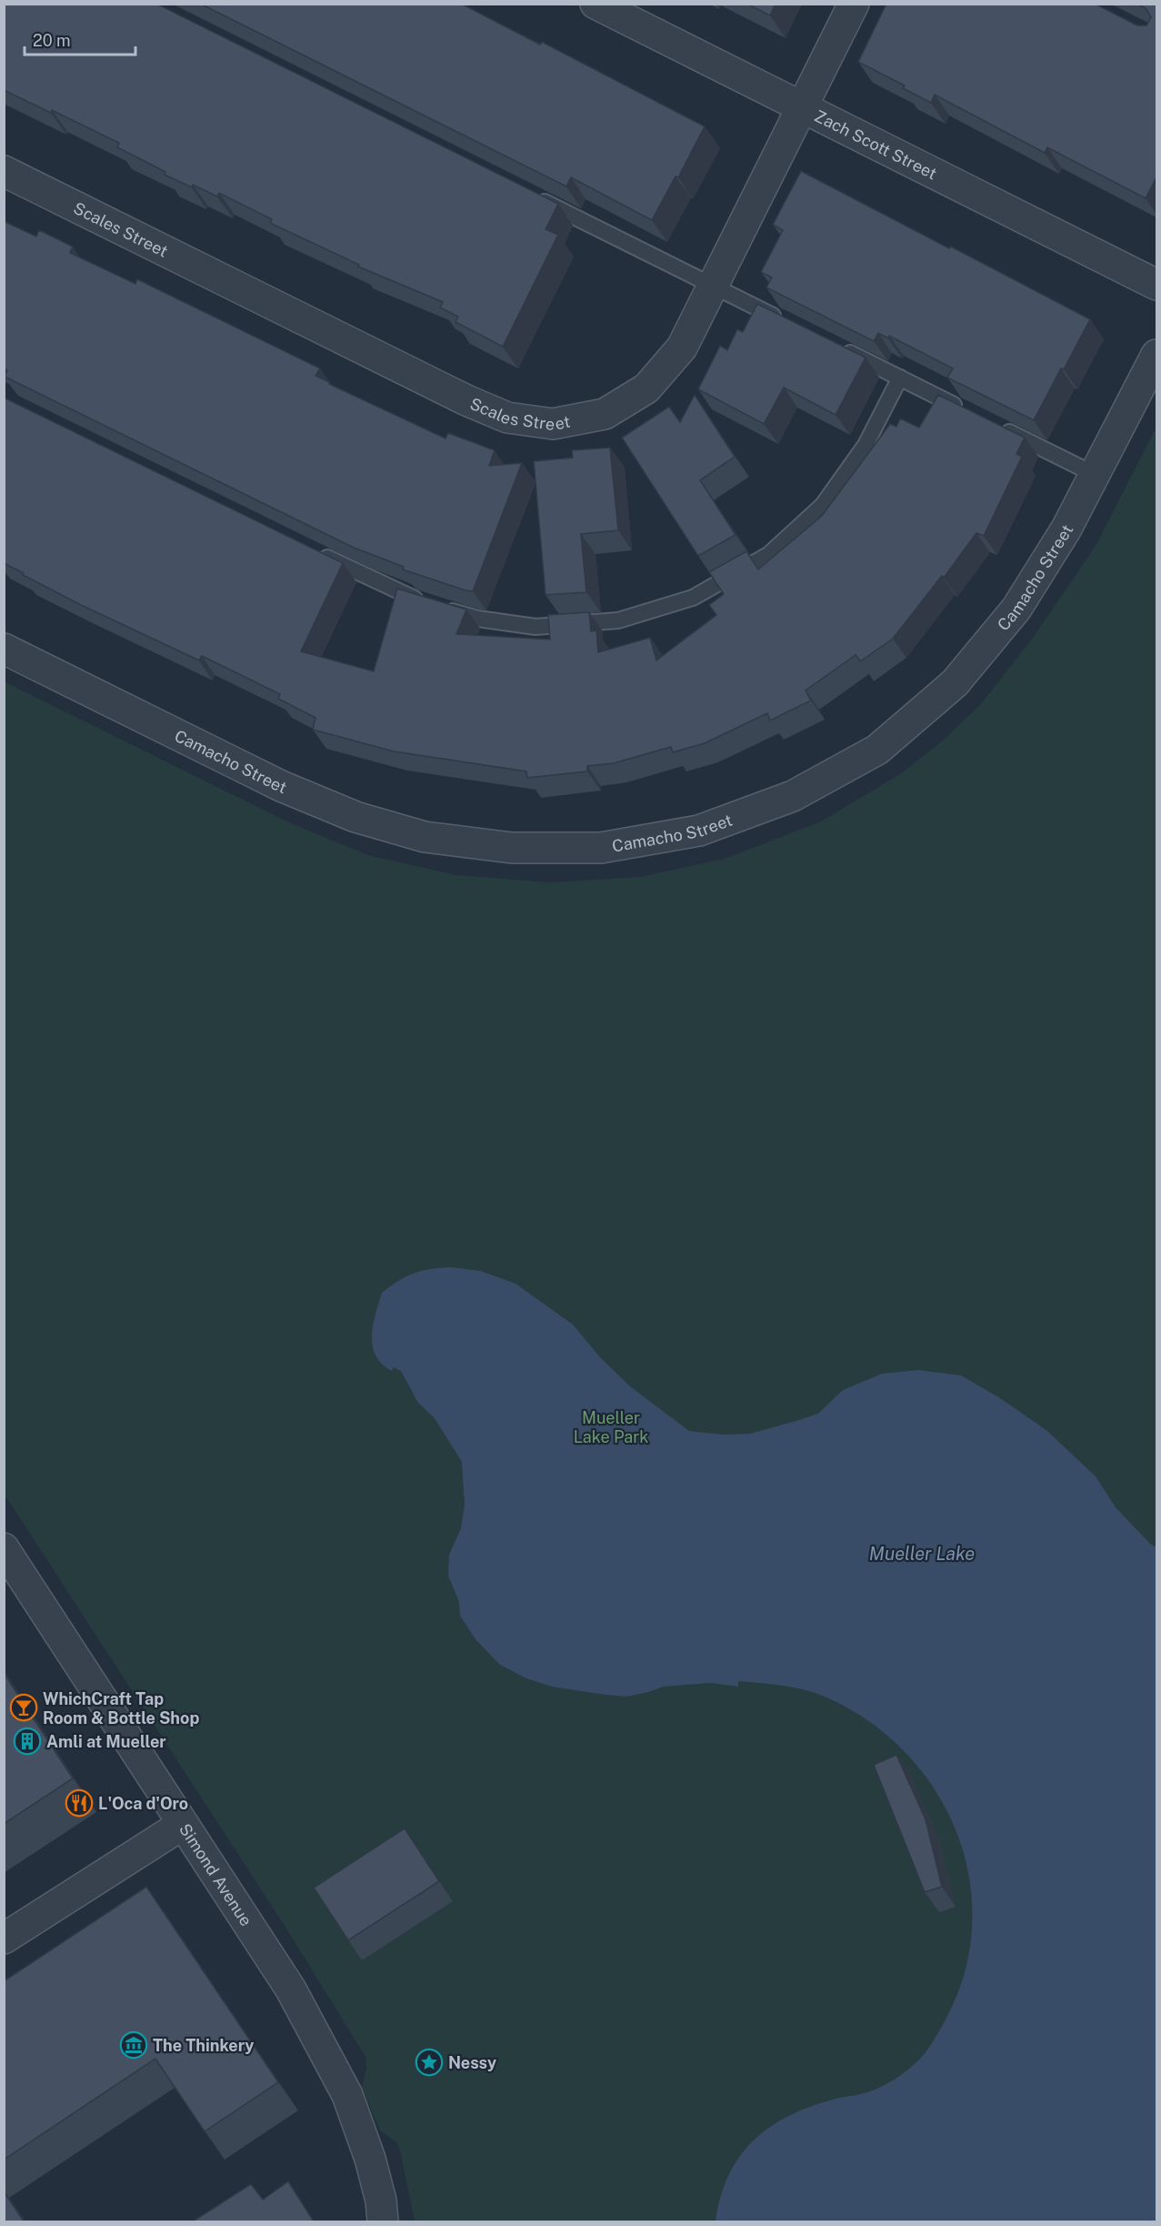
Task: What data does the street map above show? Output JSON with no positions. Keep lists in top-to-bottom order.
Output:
{
  "streets": {
    "street": [
      "Zach Scott Street",
      "Scales Street",
      "Camacho Street",
      "Simond Avenue"
    ]
  },
  "crossings": [
    ["Zach Scott Street", "Scales Street"]
  ],
  "water": ["Mueller Lake"],
  "parks": ["Mueller Lake Park"],
  "places": {
    "bar": ["WhichCraft Tap Room & Bottle Shop"],
    "building": ["Amli at Mueller"],
    "restaurant": ["L'Oca d'Oro"],
    "museum": ["The Thinkery"],
    "place": ["Nessy"]
  },
  "scale_bar": "20 m"
}
